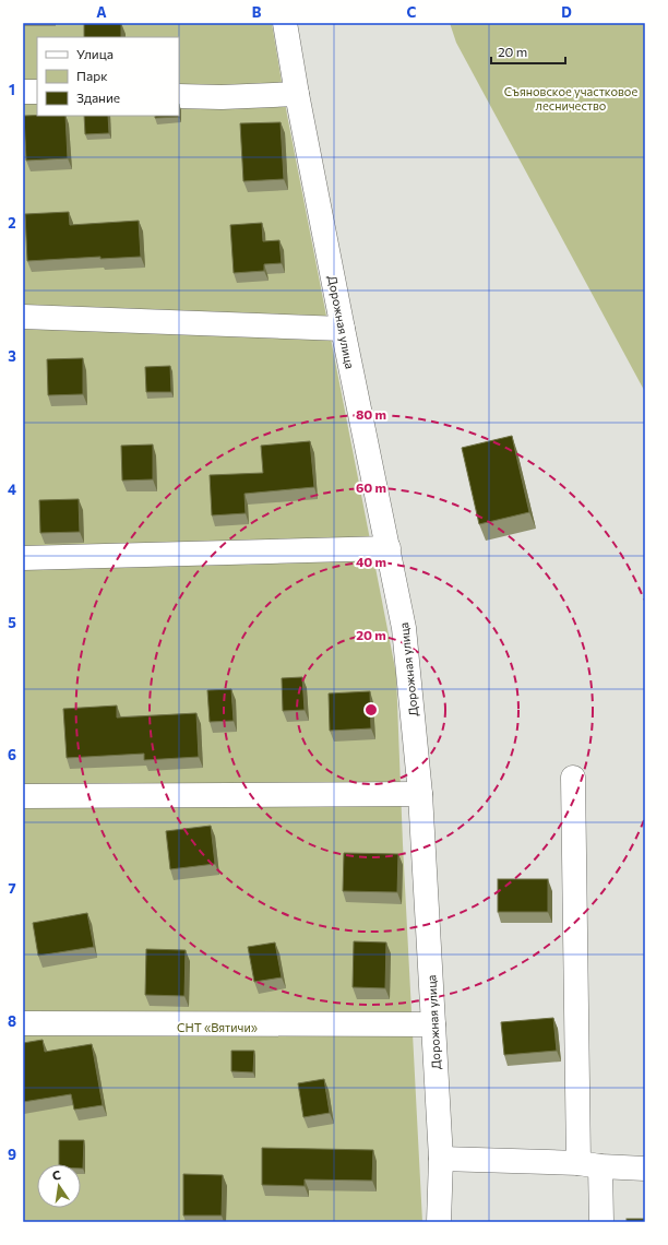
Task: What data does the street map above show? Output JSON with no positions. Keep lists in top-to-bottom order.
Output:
{
  "streets": {
    "street": ["Дорожная улица"]
  },
  "parks": ["Съяновское участковое лесничество", "СНТ «Вятичи»"],
  "legend": ["Улица", "Парк", "Здание"],
  "scale_bar": "20 m",
  "north": "top",
  "grid": {
    "columns": [
      "A",
      "B",
      "C",
      "D"
    ],
    "rows": [
      "1",
      "2",
      "3",
      "4",
      "5",
      "6",
      "7",
      "8",
      "9"
    ]
  },
  "rings": [
    "80 m",
    "60 m",
    "40 m",
    "20 m"
  ]
}
